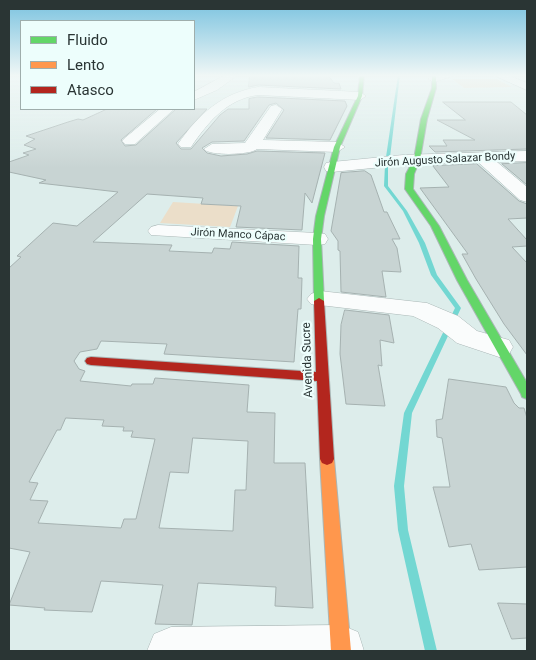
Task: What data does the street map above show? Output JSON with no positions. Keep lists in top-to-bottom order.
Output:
{
  "streets": {
    "street": ["Jirón Augusto Salazar Bondy", "Jirón Manco Cápac", "Avenida Sucre"]
  },
  "crossings": [
    ["Jirón Augusto Salazar Bondy", "Avenida Sucre"],
    ["Jirón Manco Cápac", "Avenida Sucre"]
  ],
  "legend": ["Fluido", "Lento", "Atasco"]
}
